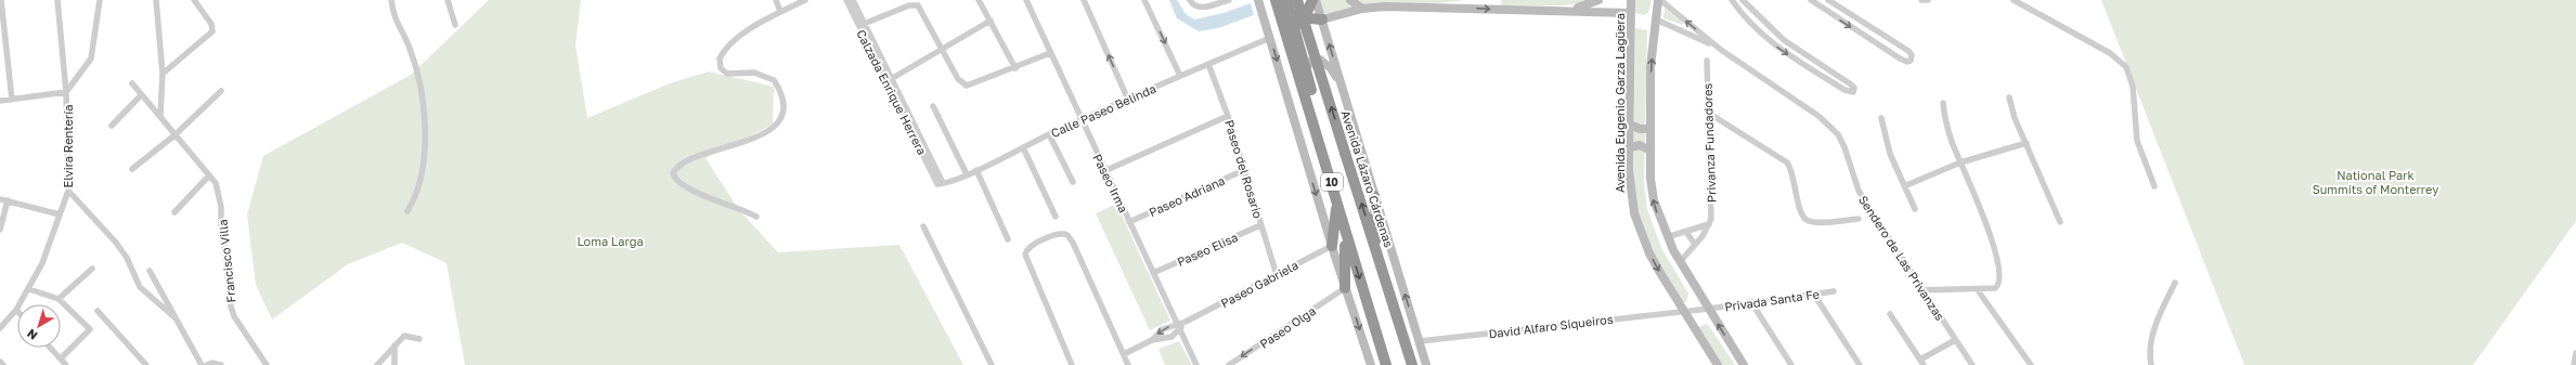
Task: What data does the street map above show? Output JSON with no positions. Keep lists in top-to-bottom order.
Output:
{
  "streets": {
    "highway": ["Avenida Lázaro Cárdenas", "10"],
    "street": [
      "Calzada Enrique Herrera",
      "Avenida Eugenio Garza Lagüera",
      "Calle Paseo Belinda",
      "Privanza Fundadores",
      "Elvira Rentería",
      "Paseo del Rosario",
      "Paseo Irma",
      "Paseo Adriana",
      "Paseo Elisa",
      "Sendero de Las Privanzas",
      "Francisco Villa",
      "Paseo Gabriela",
      "Privada Santa Fe",
      "David Alfaro Siqueiros",
      "Paseo Olga"
    ]
  },
  "crossings": [
    ["Calzada Enrique Herrera", "Calle Paseo Belinda"],
    ["Avenida Eugenio Garza Lagüera", "Privada Santa Fe"],
    ["Avenida Eugenio Garza Lagüera", "David Alfaro Siqueiros"],
    ["Calle Paseo Belinda", "Paseo del Rosario"],
    ["Calle Paseo Belinda", "Paseo Irma"],
    ["Paseo del Rosario", "Paseo Adriana"],
    ["Paseo del Rosario", "Paseo Elisa"],
    ["Paseo del Rosario", "Paseo Gabriela"],
    ["Avenida Lázaro Cárdenas", "David Alfaro Siqueiros"],
    ["Paseo Irma", "Paseo Adriana"],
    ["Paseo Irma", "Paseo Elisa"],
    ["Paseo Irma", "Paseo Gabriela"],
    ["Privada Santa Fe", "David Alfaro Siqueiros"]
  ],
  "one_way": ["Paseo Olga"],
  "parks": ["National Park Summits of Monterrey", "Loma Larga"],
  "north": "bottom left"
}
